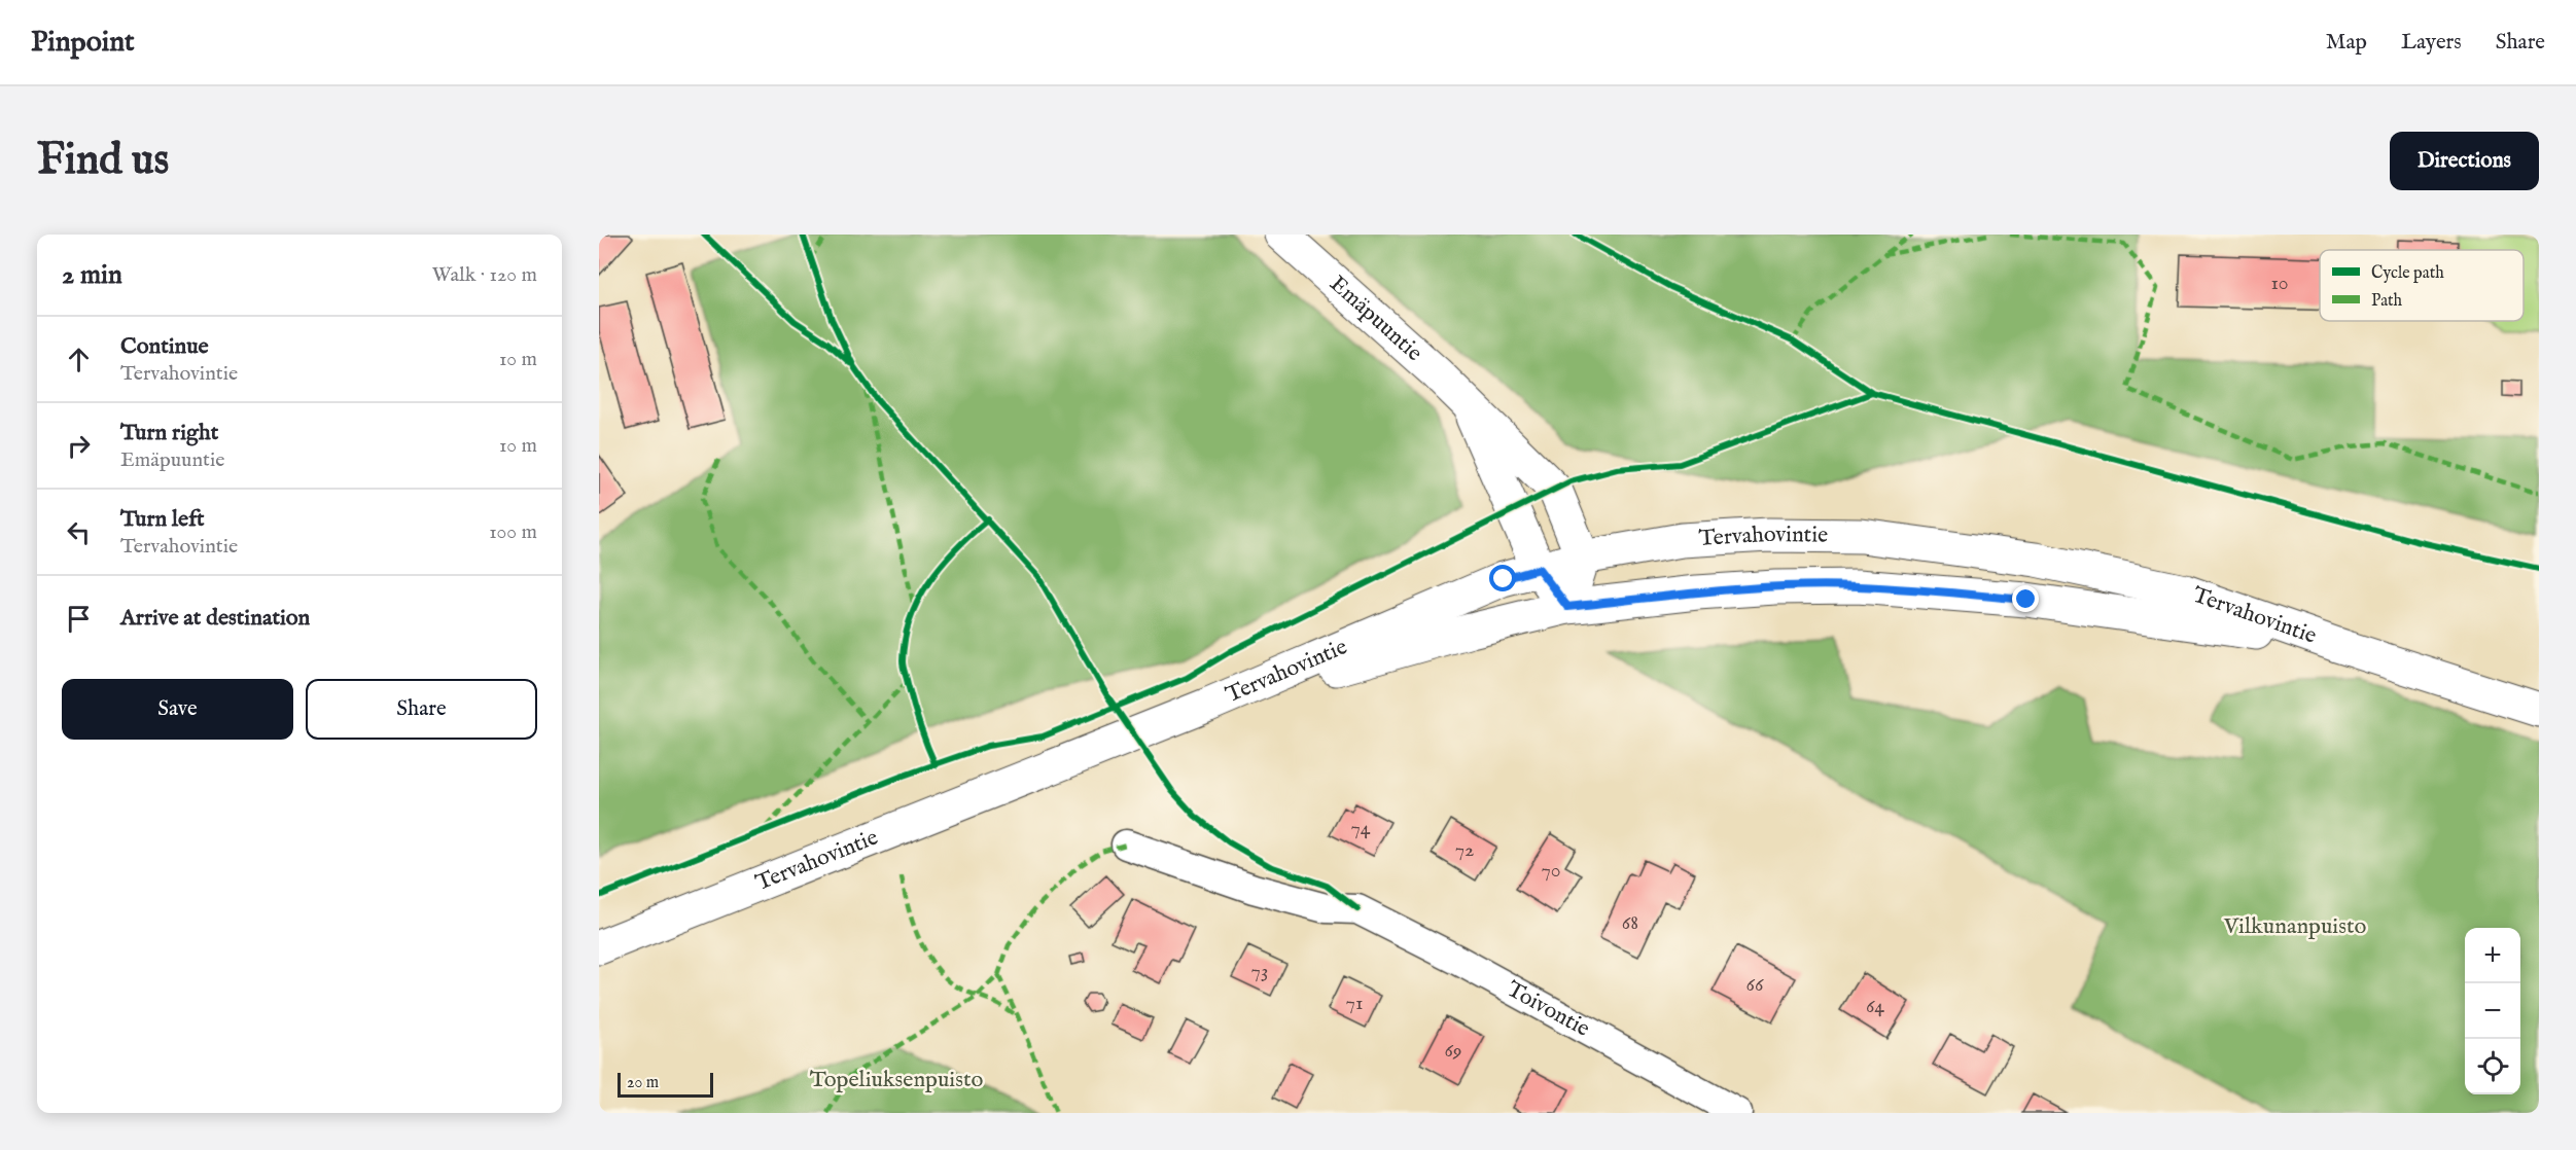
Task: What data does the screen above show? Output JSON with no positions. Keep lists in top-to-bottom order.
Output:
{
  "streets": {
    "main road": ["Emäpuuntie", "Tervahovintie"],
    "street": ["Toivontie"]
  },
  "crossings": [
    ["Emäpuuntie", "Tervahovintie"]
  ],
  "parks": ["Vilkunanpuisto", "Topeliuksenpuisto"],
  "house_numbers": [
    "10",
    "74",
    "72",
    "70",
    "68",
    "73",
    "66",
    "71",
    "64",
    "69"
  ],
  "legend": ["Cycle path", "Path"],
  "scale_bar": "20 m",
  "page": {
    "header": "Pinpoint",
    "nav": ["Map", "Layers", "Share"],
    "buttons": [
      "Directions",
      ["Save", "Share"]
    ],
    "title": "Find us",
    "heading": ["2 min", "Walk · 120 m"],
    "list": [
      ["Continue", "Tervahovintie", "10 m"],
      ["Turn right", "Emäpuuntie", "10 m"],
      ["Turn left", "Tervahovintie", "100 m"],
      "Arrive at destination"
    ],
    "map_buttons": ["+", "−"],
    "scale": "20 m"
  }
}
